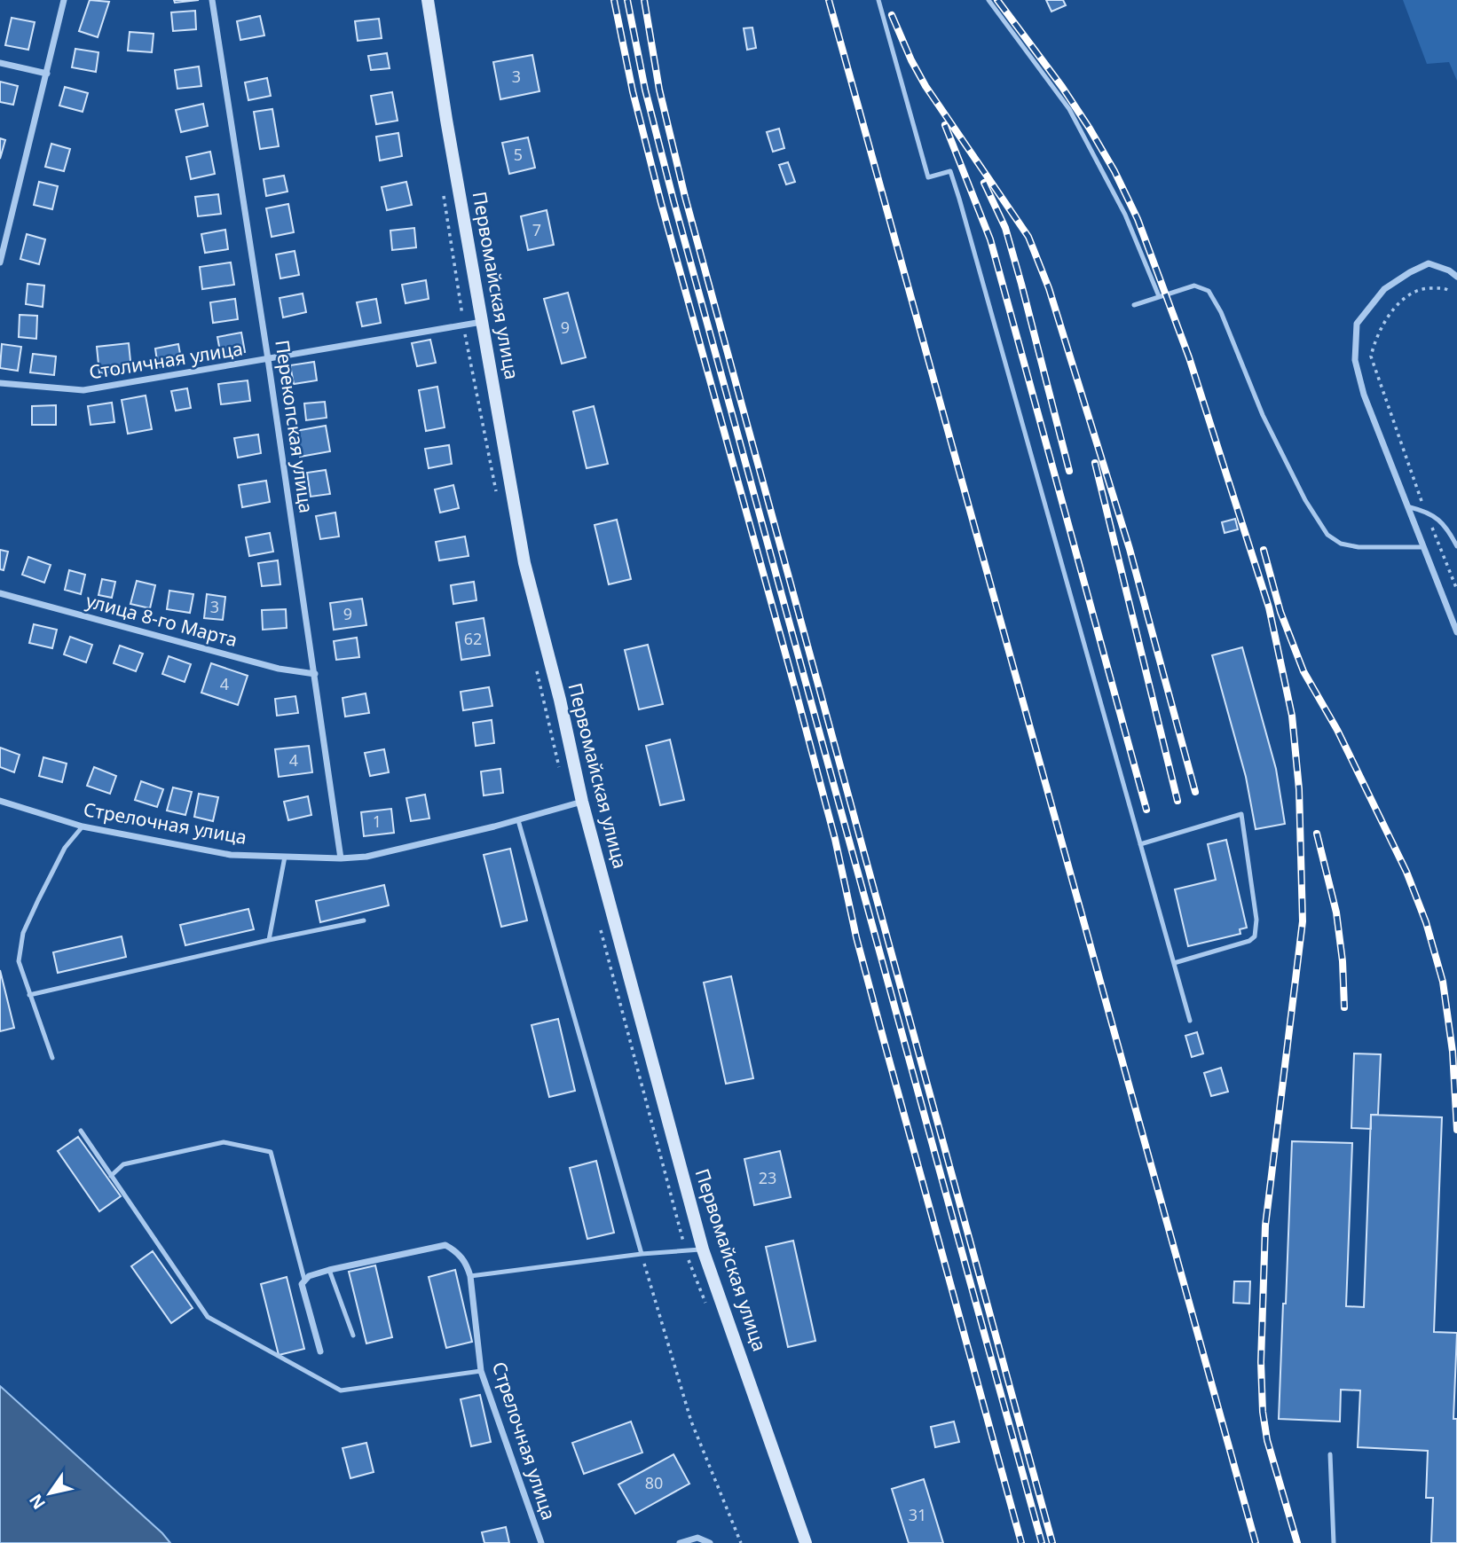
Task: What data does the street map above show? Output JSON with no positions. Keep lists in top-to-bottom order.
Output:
{
  "streets": {
    "main road": ["Первомайская улица"],
    "street": [
      "Столичная улица",
      "Перекопская улица",
      "улица 8-го Марта",
      "Стрелочная улица"
    ]
  },
  "crossings": [
    ["Первомайская улица", "Столичная улица"],
    ["Первомайская улица", "Стрелочная улица"],
    ["Столичная улица", "Перекопская улица"],
    ["Перекопская улица", "улица 8-го Марта"],
    ["Перекопская улица", "Стрелочная улица"]
  ],
  "house_numbers": [
    "3",
    "5",
    "7",
    "9",
    "3",
    "9",
    "62",
    "4",
    "4",
    "1",
    "23",
    "80",
    "31"
  ],
  "north": "bottom left"
}
